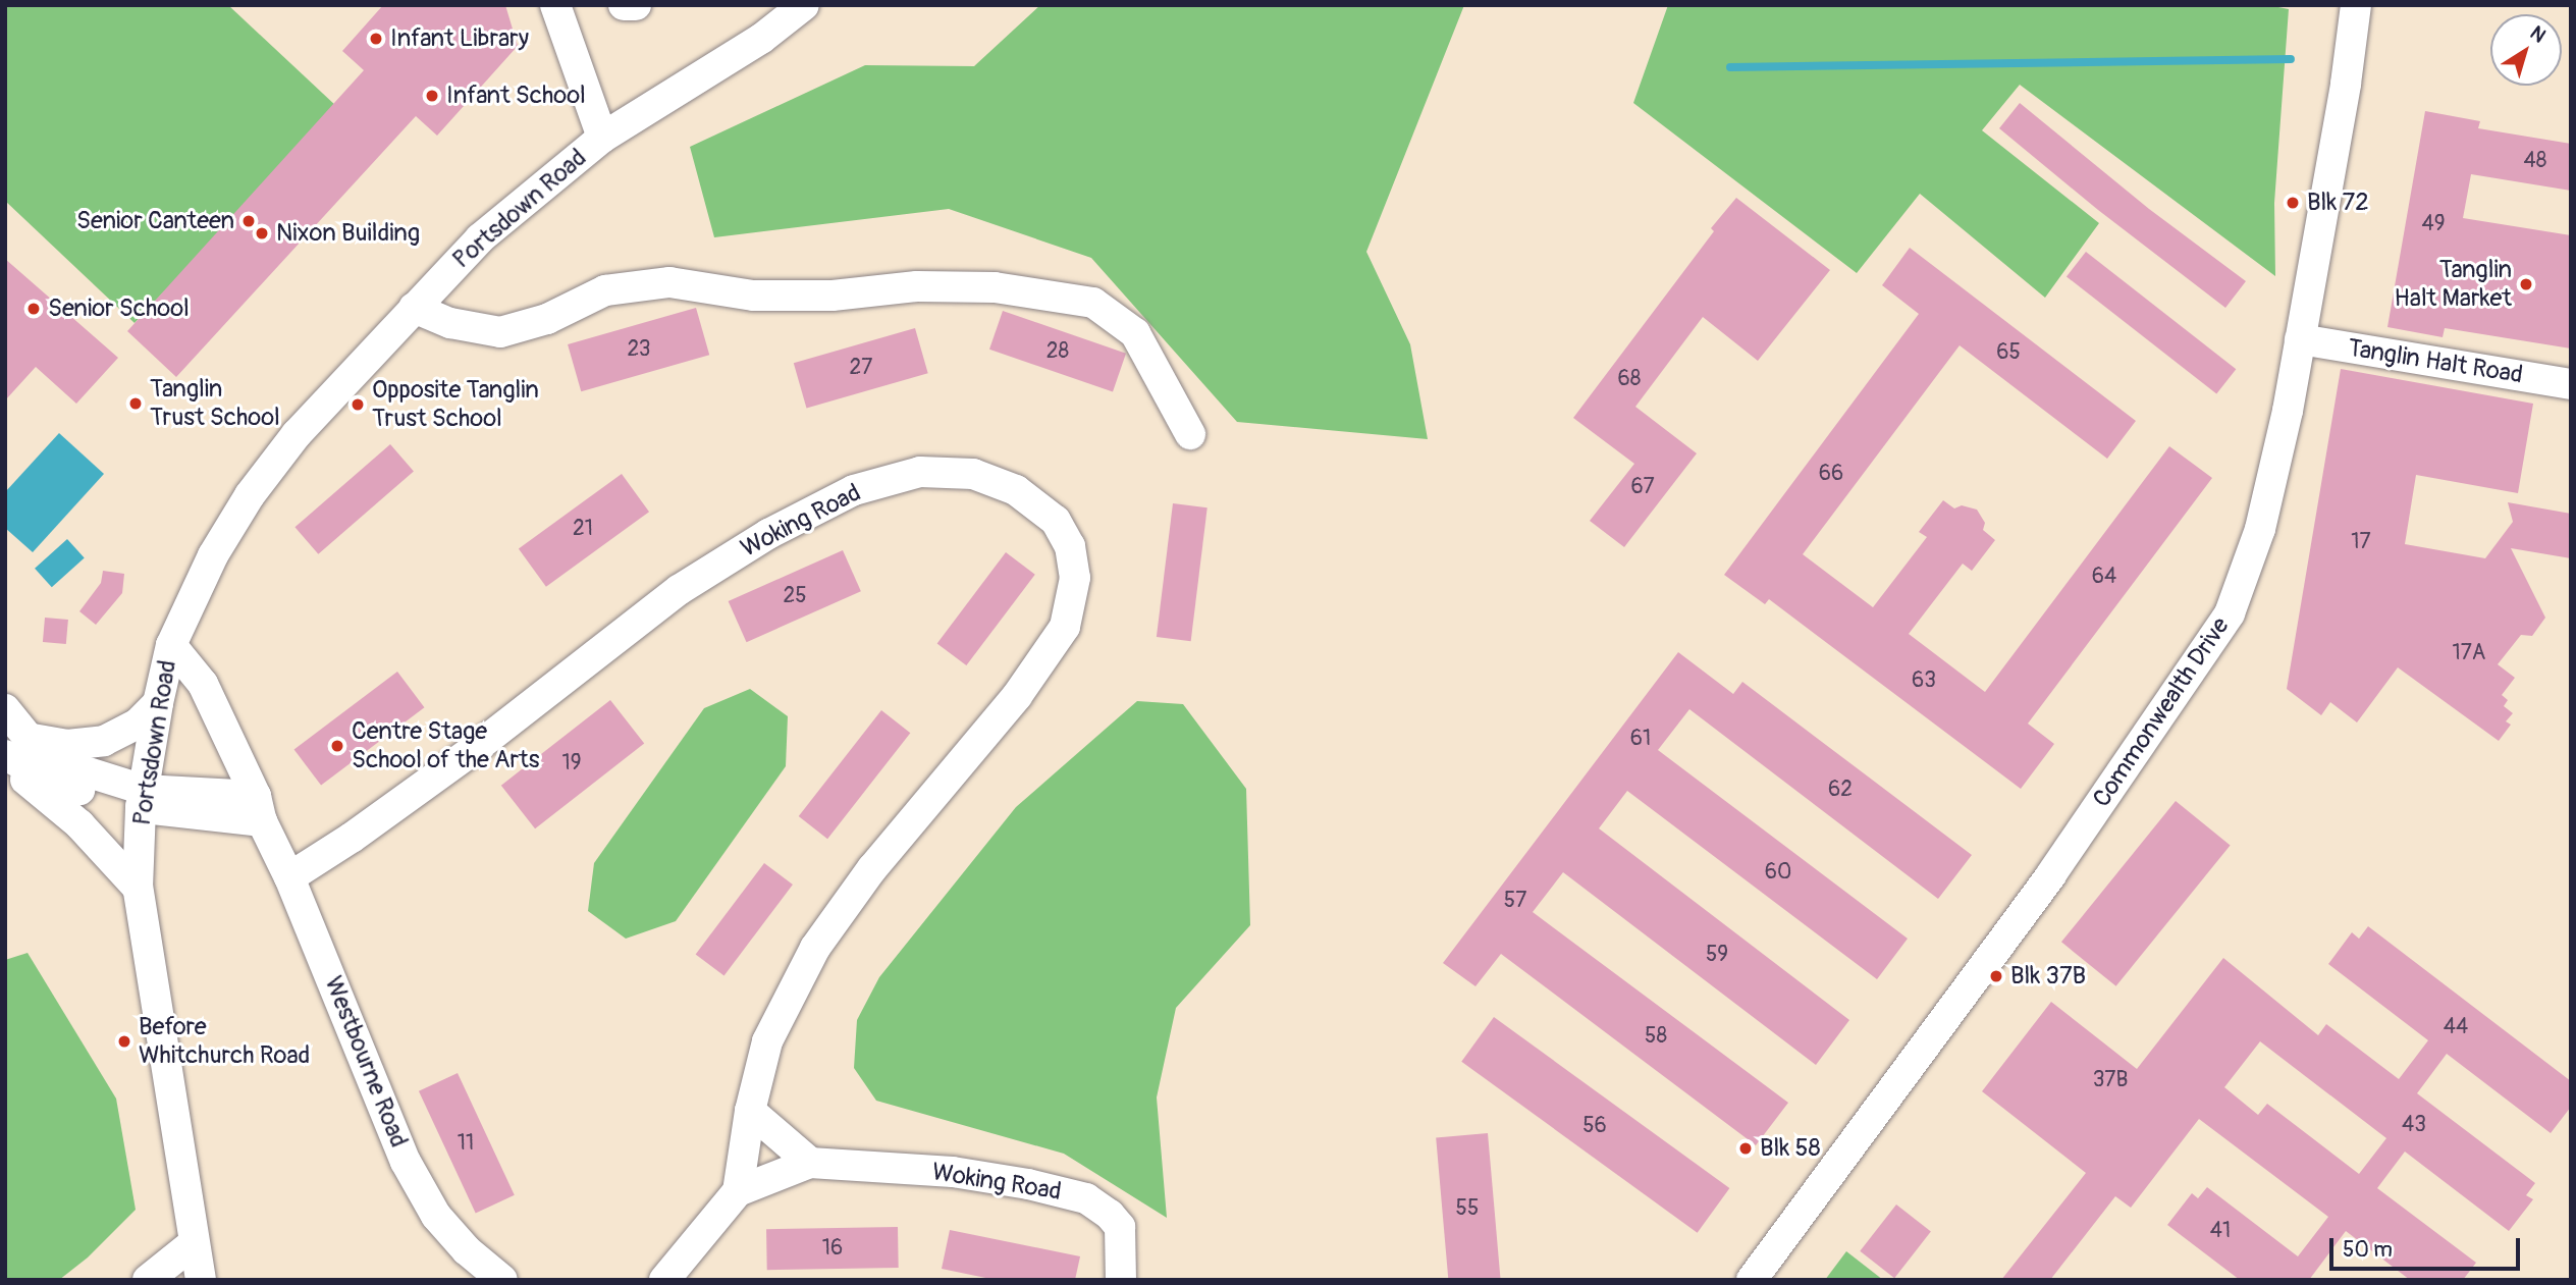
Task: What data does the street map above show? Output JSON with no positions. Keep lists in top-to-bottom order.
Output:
{
  "streets": {
    "street": [
      "Portsdown Road",
      "Tanglin Halt Road",
      "Woking Road",
      "Commonwealth Drive",
      "Westbourne Road"
    ]
  },
  "crossings": [
    ["Portsdown Road", "Westbourne Road"],
    ["Tanglin Halt Road", "Commonwealth Drive"],
    ["Woking Road", "Westbourne Road"]
  ],
  "places": [
    "Infant Library",
    "Infant School",
    "Blk 72",
    "Senior Canteen",
    "Nixon Building",
    "Tanglin Halt Market",
    "Senior School",
    "Tanglin Trust School",
    "Opposite Tanglin Trust School",
    "Centre Stage School of the Arts",
    "Blk 37B",
    "Before Whitchurch Road",
    "Blk 58"
  ],
  "house_numbers": [
    "48",
    "49",
    "23",
    "28",
    "65",
    "27",
    "68",
    "66",
    "67",
    "21",
    "17",
    "64",
    "25",
    "17A",
    "63",
    "61",
    "19",
    "62",
    "60",
    "57",
    "59",
    "44",
    "58",
    "37B",
    "43",
    "56",
    "11",
    "55",
    "41",
    "16"
  ],
  "scale_bar": "50 m",
  "north": "top right"
}
